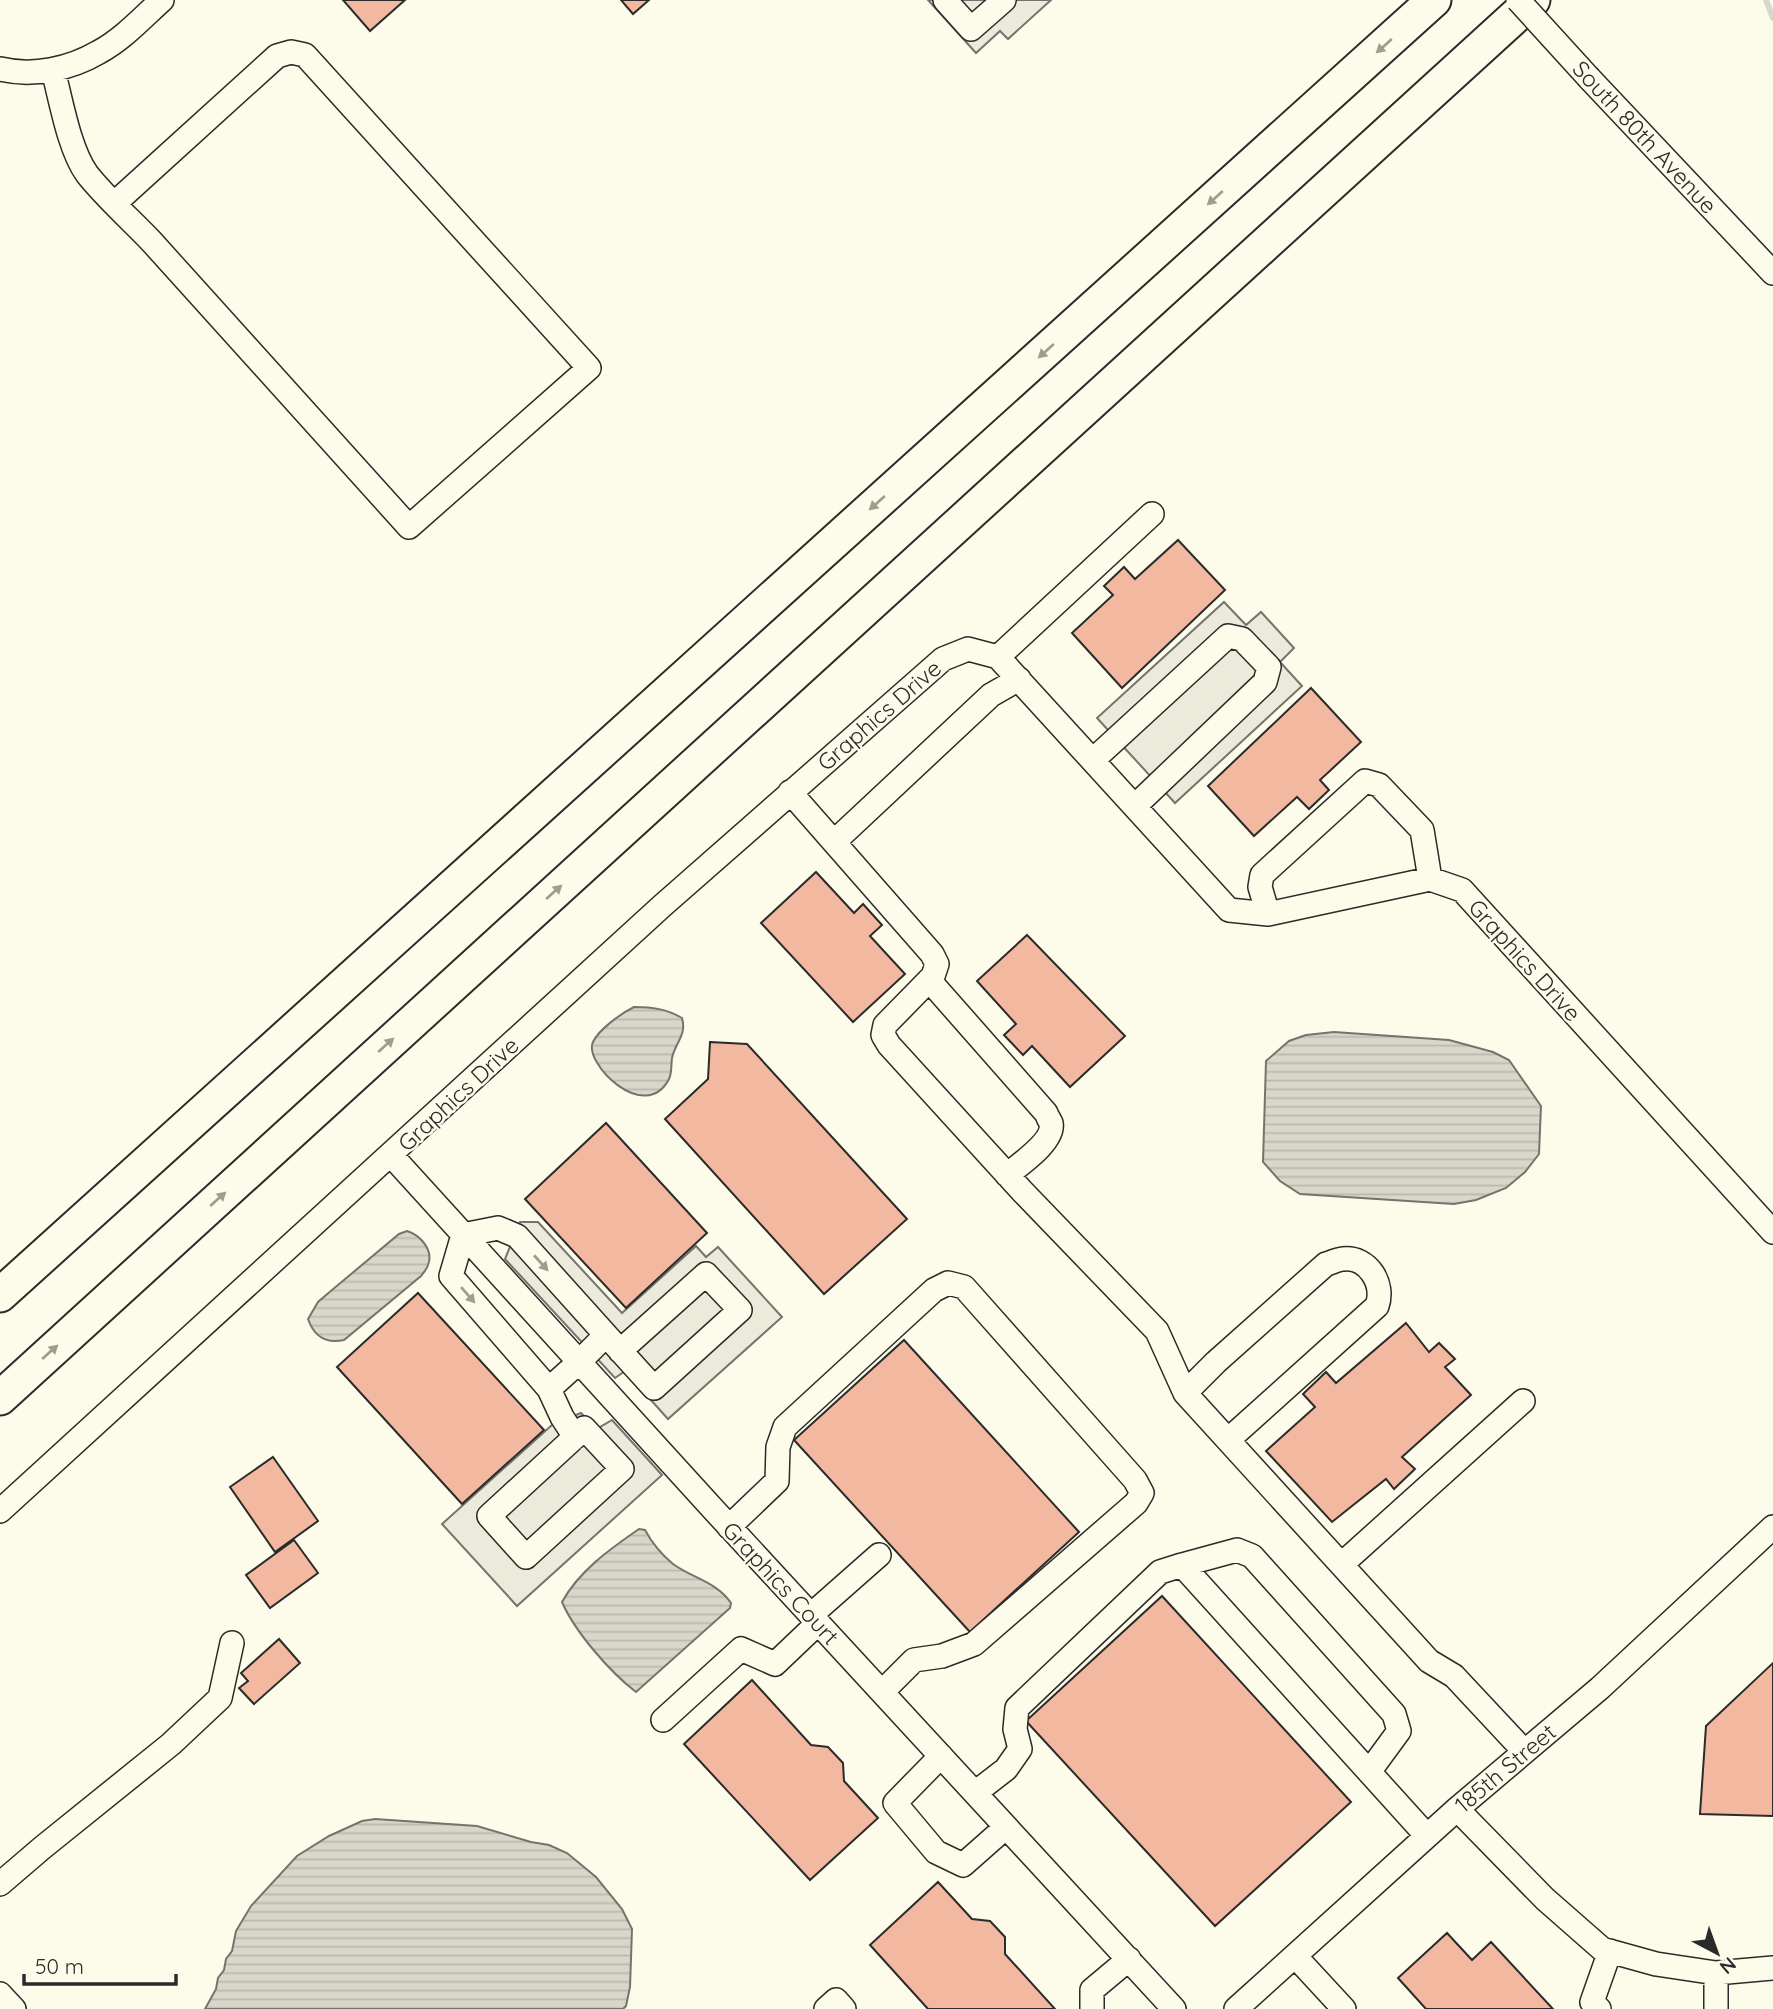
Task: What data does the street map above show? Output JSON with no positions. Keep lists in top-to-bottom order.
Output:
{
  "streets": {
    "street": [
      "South 80th Avenue",
      "Graphics Drive",
      "Graphics Court",
      "185th Street"
    ]
  },
  "crossings": [
    ["Graphics Drive", "Graphics Court"]
  ],
  "scale_bar": "50 m",
  "north": "bottom right"
}
